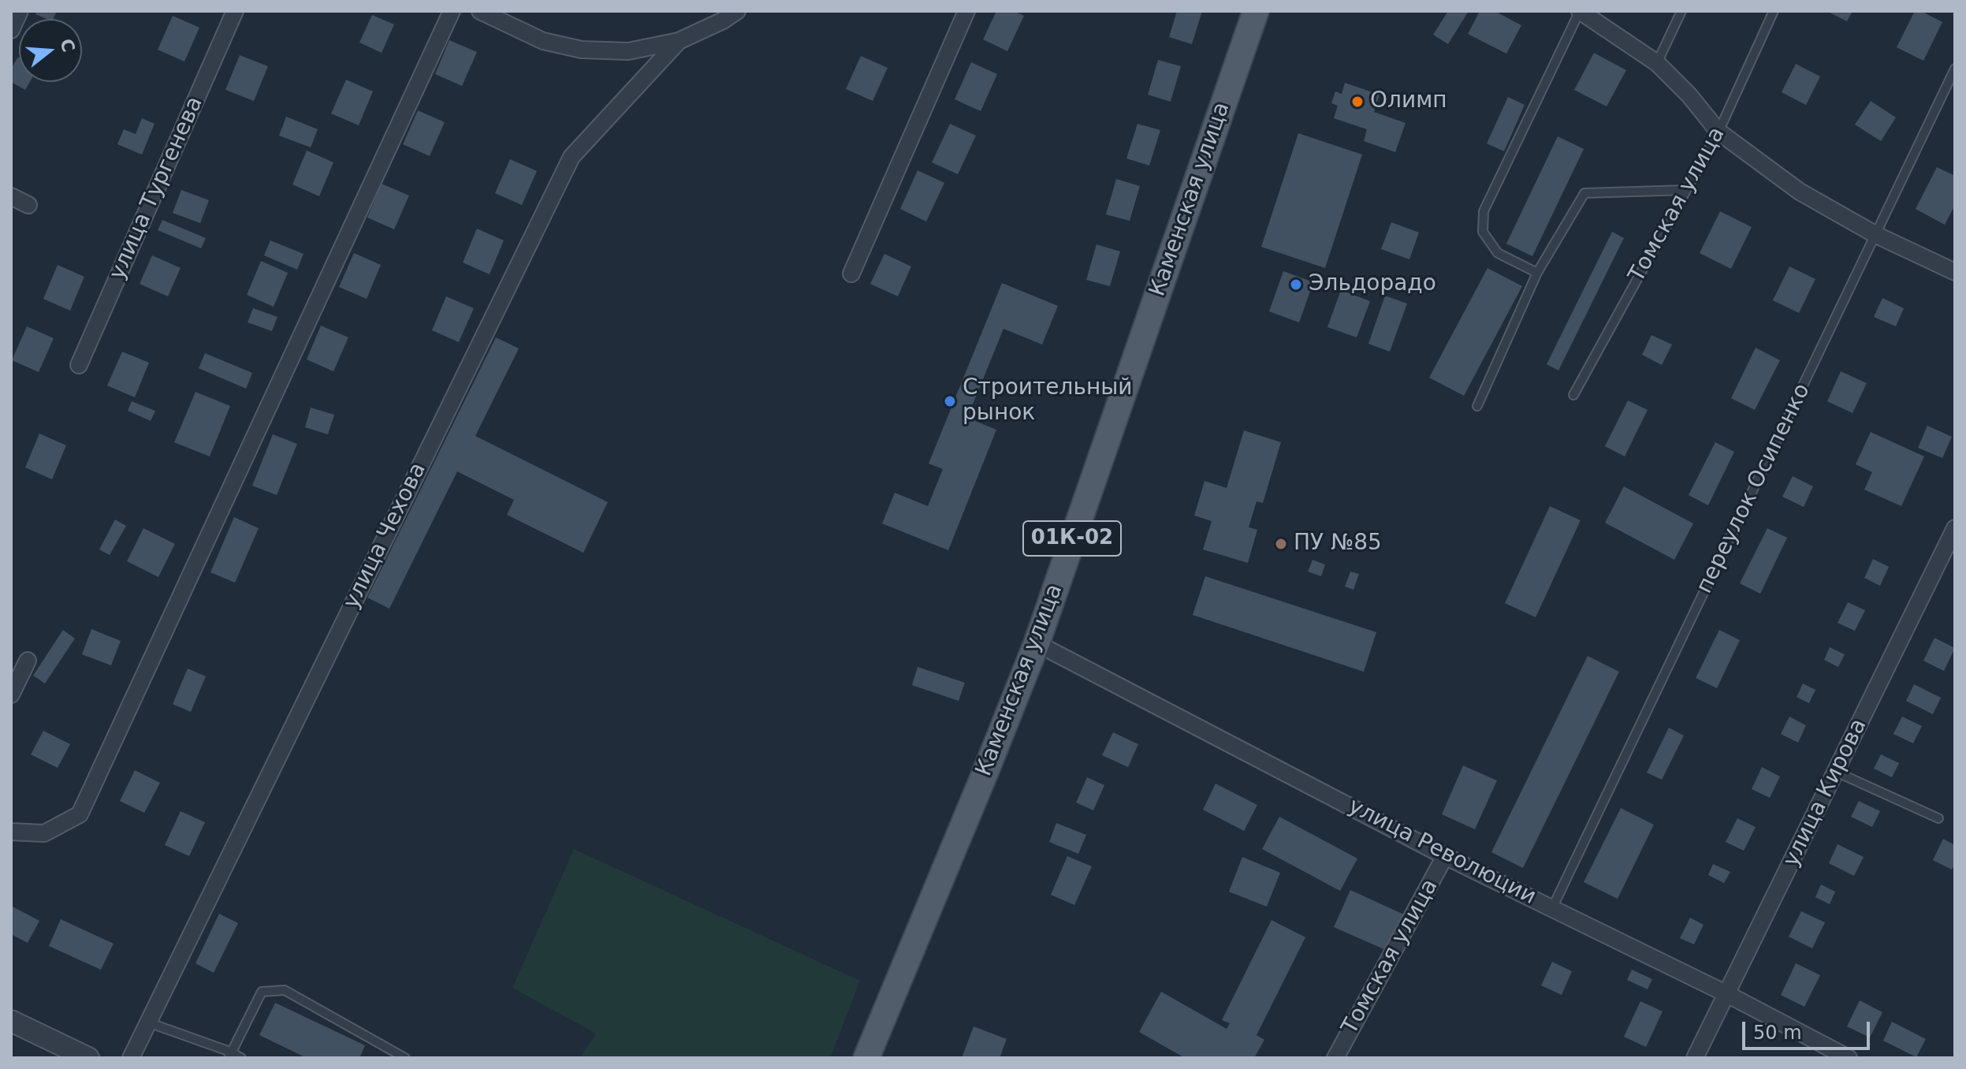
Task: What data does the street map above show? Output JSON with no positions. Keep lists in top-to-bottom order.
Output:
{
  "streets": {
    "main road": ["Каменская улица", "01К-02"],
    "street": [
      "улица Тургенева",
      "Томская улица",
      "улица Чехова",
      "улица Кирова",
      "улица Революции"
    ],
    "lane": ["переулок Осипенко"]
  },
  "crossings": [
    ["Каменская улица", "улица Революции"],
    ["Томская улица", "улица Революции"],
    ["переулок Осипенко", "улица Революции"],
    ["улица Кирова", "улица Революции"]
  ],
  "places": [
    "Олимп",
    "Эльдорадо",
    "Строительный рынок",
    "ПУ №85"
  ],
  "scale_bar": "50 m",
  "north": "right"
}
